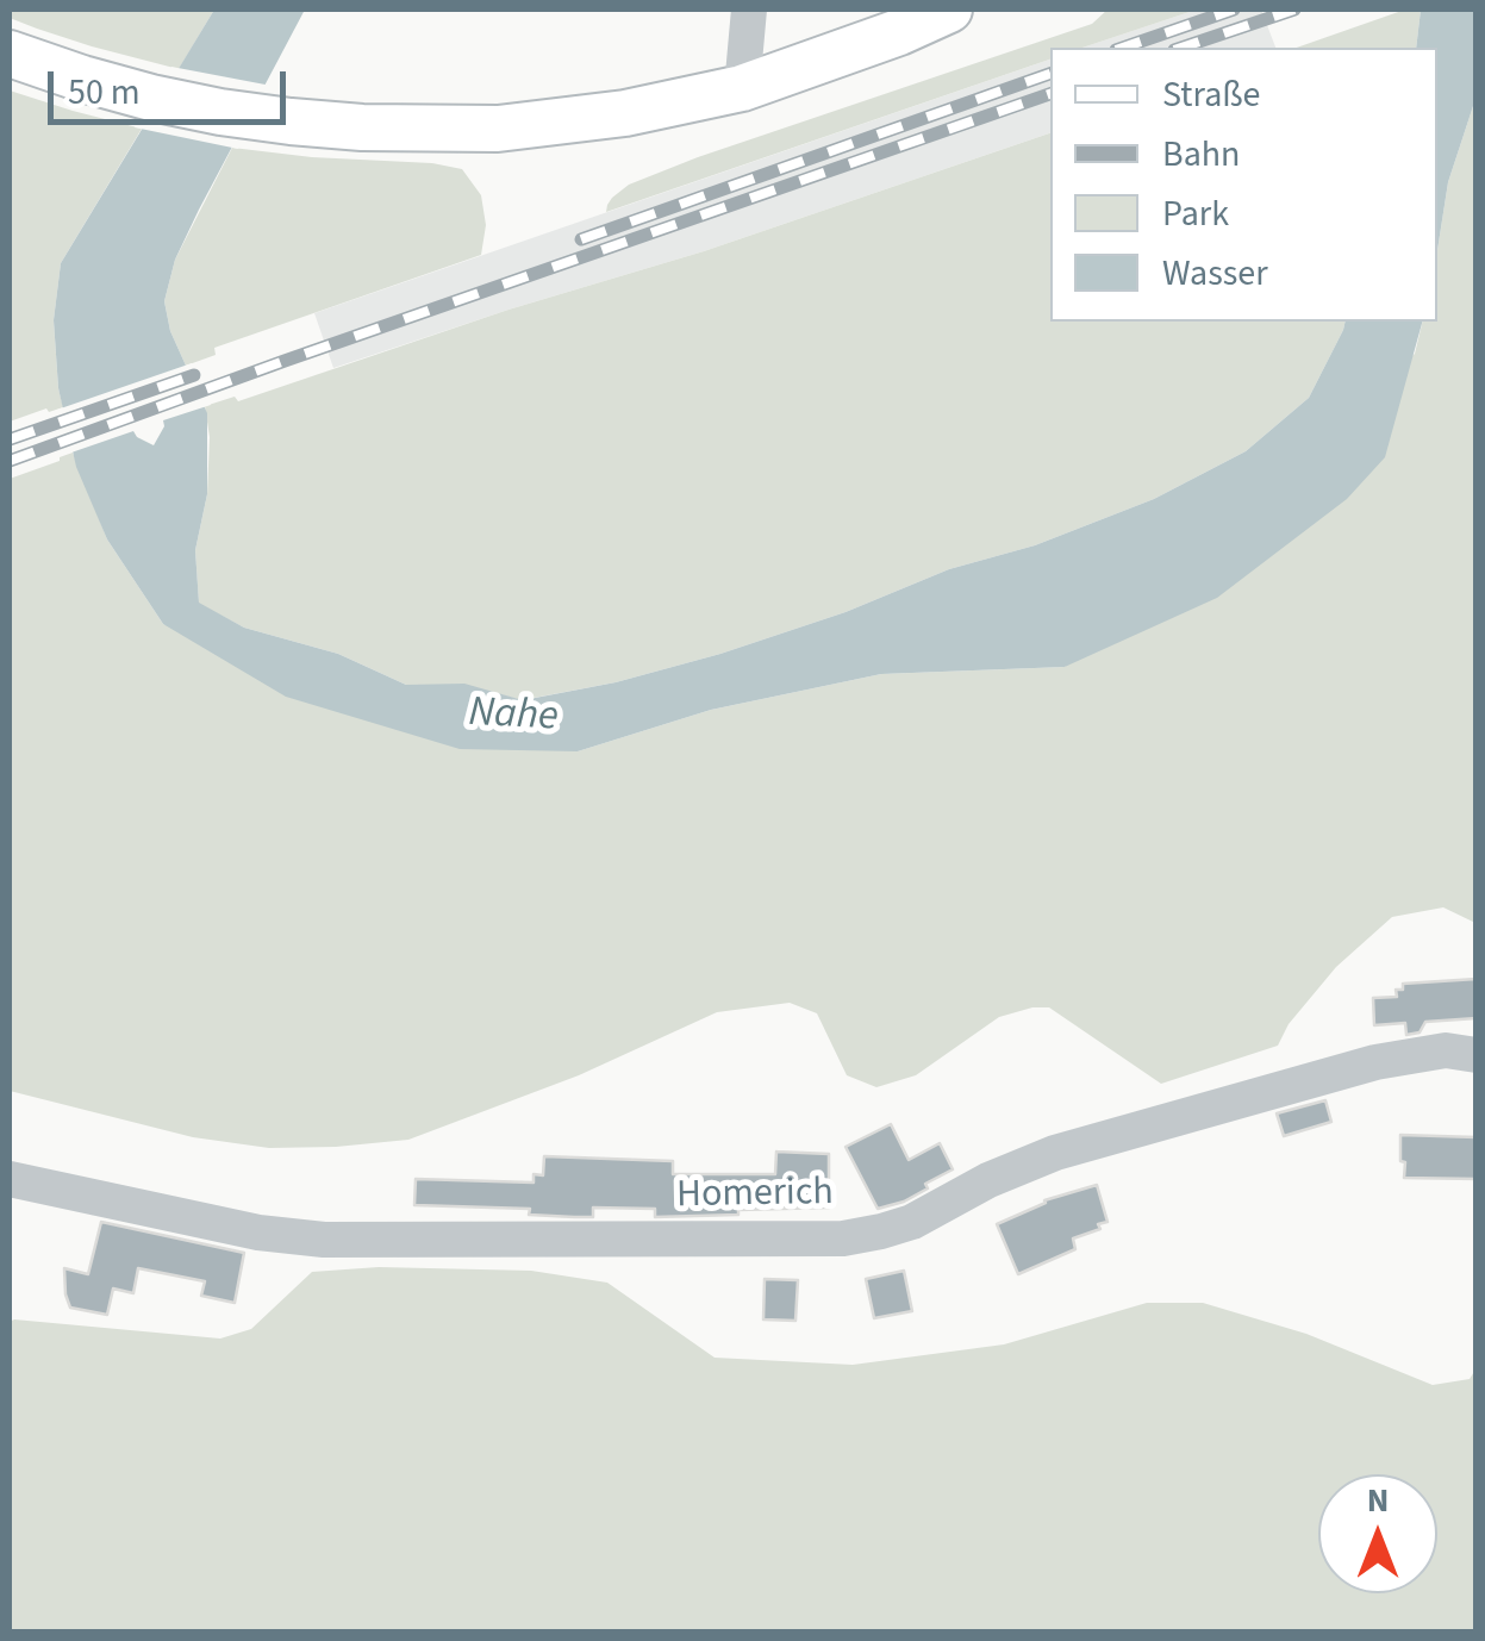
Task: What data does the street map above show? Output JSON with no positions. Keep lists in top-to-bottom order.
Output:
{
  "streets": {
    "street": ["Homerich"]
  },
  "water": ["Nahe"],
  "legend": [
    "Straße",
    "Bahn",
    "Park",
    "Wasser"
  ],
  "scale_bar": "50 m",
  "north": "top"
}
